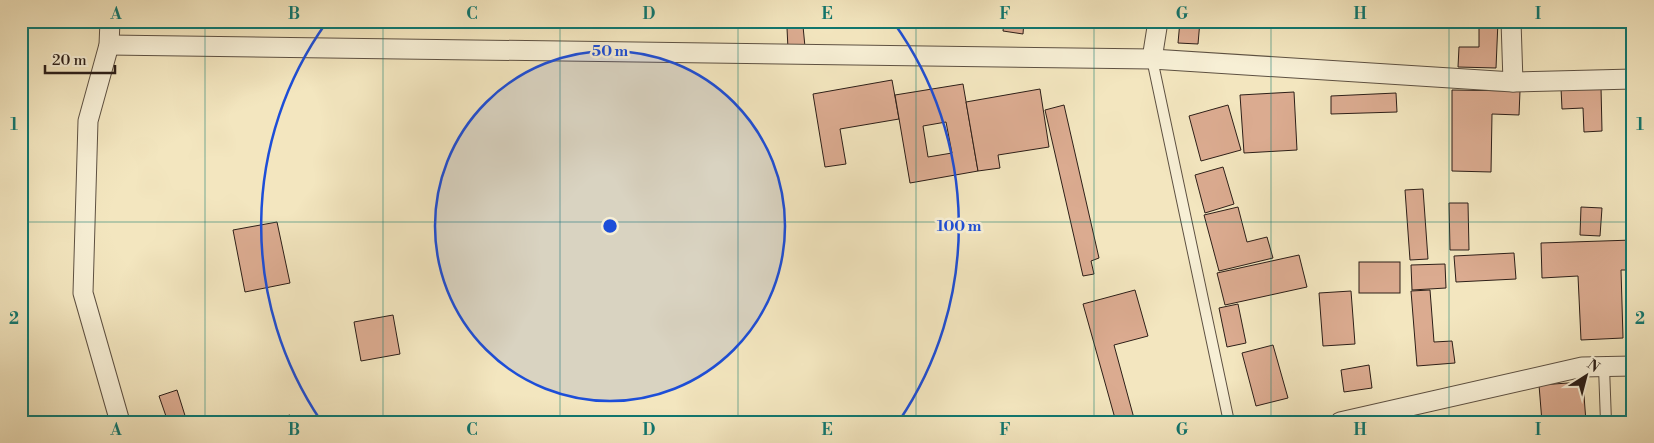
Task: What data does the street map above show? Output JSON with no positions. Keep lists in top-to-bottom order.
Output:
{
  "scale_bar": "20 m",
  "north": "top right",
  "grid": {
    "columns": [
      "A",
      "B",
      "C",
      "D",
      "E",
      "F",
      "G",
      "H",
      "I"
    ],
    "rows": ["1", "2"]
  },
  "rings": ["50 m", "100 m"]
}
